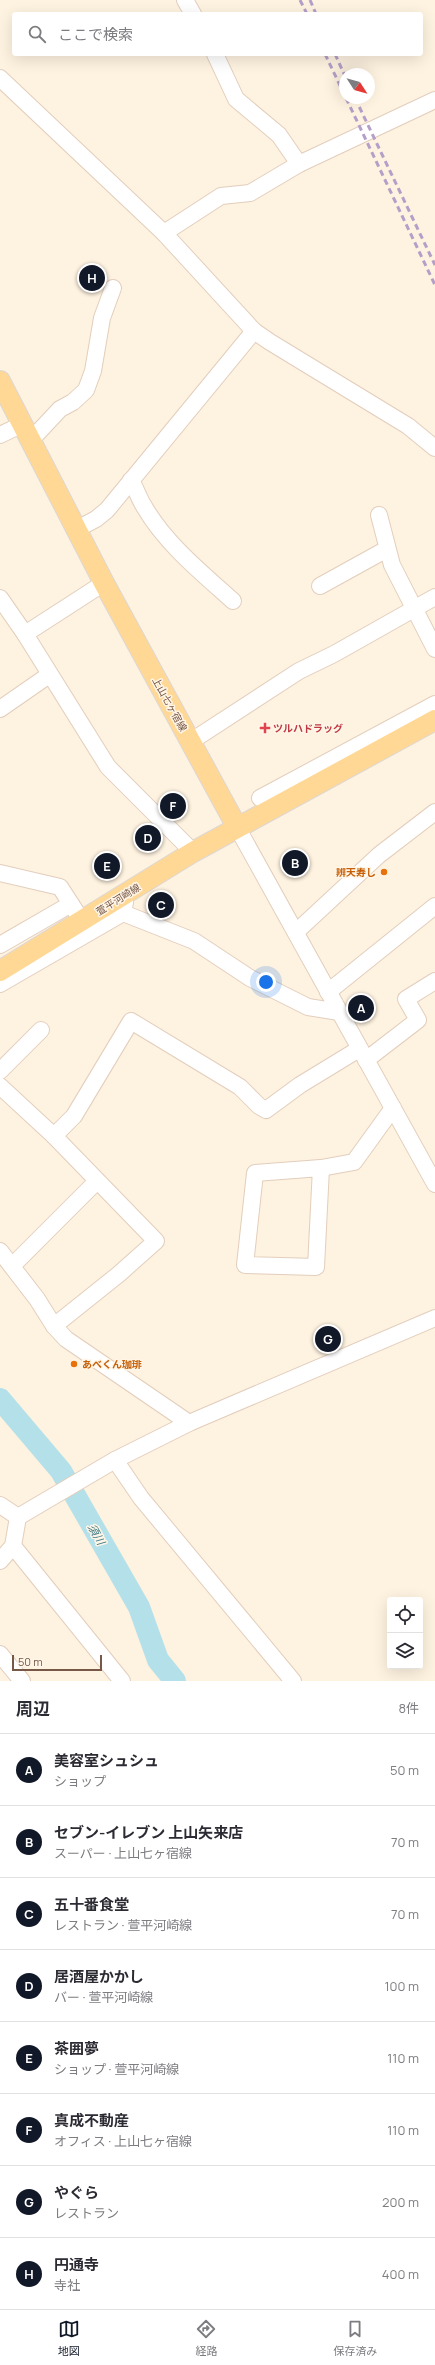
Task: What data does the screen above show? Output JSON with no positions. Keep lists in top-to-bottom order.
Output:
{
  "streets": {
    "main road": ["上山七ヶ宿線", "萱平河崎線"]
  },
  "crossings": [
    ["上山七ヶ宿線", "萱平河崎線"]
  ],
  "water": ["須川"],
  "places": {
    "health": ["ツルハドラッグ"],
    "other": ["辨天寿し", "あべくん珈琲"]
  },
  "scale_bar": "50 m",
  "north": "bottom right",
  "page": {
    "search": "ここで検索",
    "pins": [
      "H",
      "F",
      "D",
      "B",
      "E",
      "C",
      "A",
      "G"
    ],
    "scale": "50 m",
    "heading": ["周辺", "8件"],
    "list": [
      {
        "mark": "A",
        "name": "美容室シュシュ",
        "note": "ショップ",
        "value": "50 m"
      },
      {
        "mark": "B",
        "name": "セブン-イレブン 上山矢来店",
        "note": "スーパー · 上山七ヶ宿線",
        "value": "70 m"
      },
      {
        "mark": "C",
        "name": "五十番食堂",
        "note": "レストラン · 萱平河崎線",
        "value": "70 m"
      },
      {
        "mark": "D",
        "name": "居酒屋かかし",
        "note": "バー · 萱平河崎線",
        "value": "100 m"
      },
      {
        "mark": "E",
        "name": "茶囲夢",
        "note": "ショップ · 萱平河崎線",
        "value": "110 m"
      },
      {
        "mark": "F",
        "name": "真成不動産",
        "note": "オフィス · 上山七ヶ宿線",
        "value": "110 m"
      },
      {
        "mark": "G",
        "name": "やぐら",
        "note": "レストラン",
        "value": "200 m"
      },
      {
        "mark": "H",
        "name": "円通寺",
        "note": "寺社",
        "value": "400 m"
      }
    ],
    "nav": ["地図", "経路", "保存済み"]
  }
}
